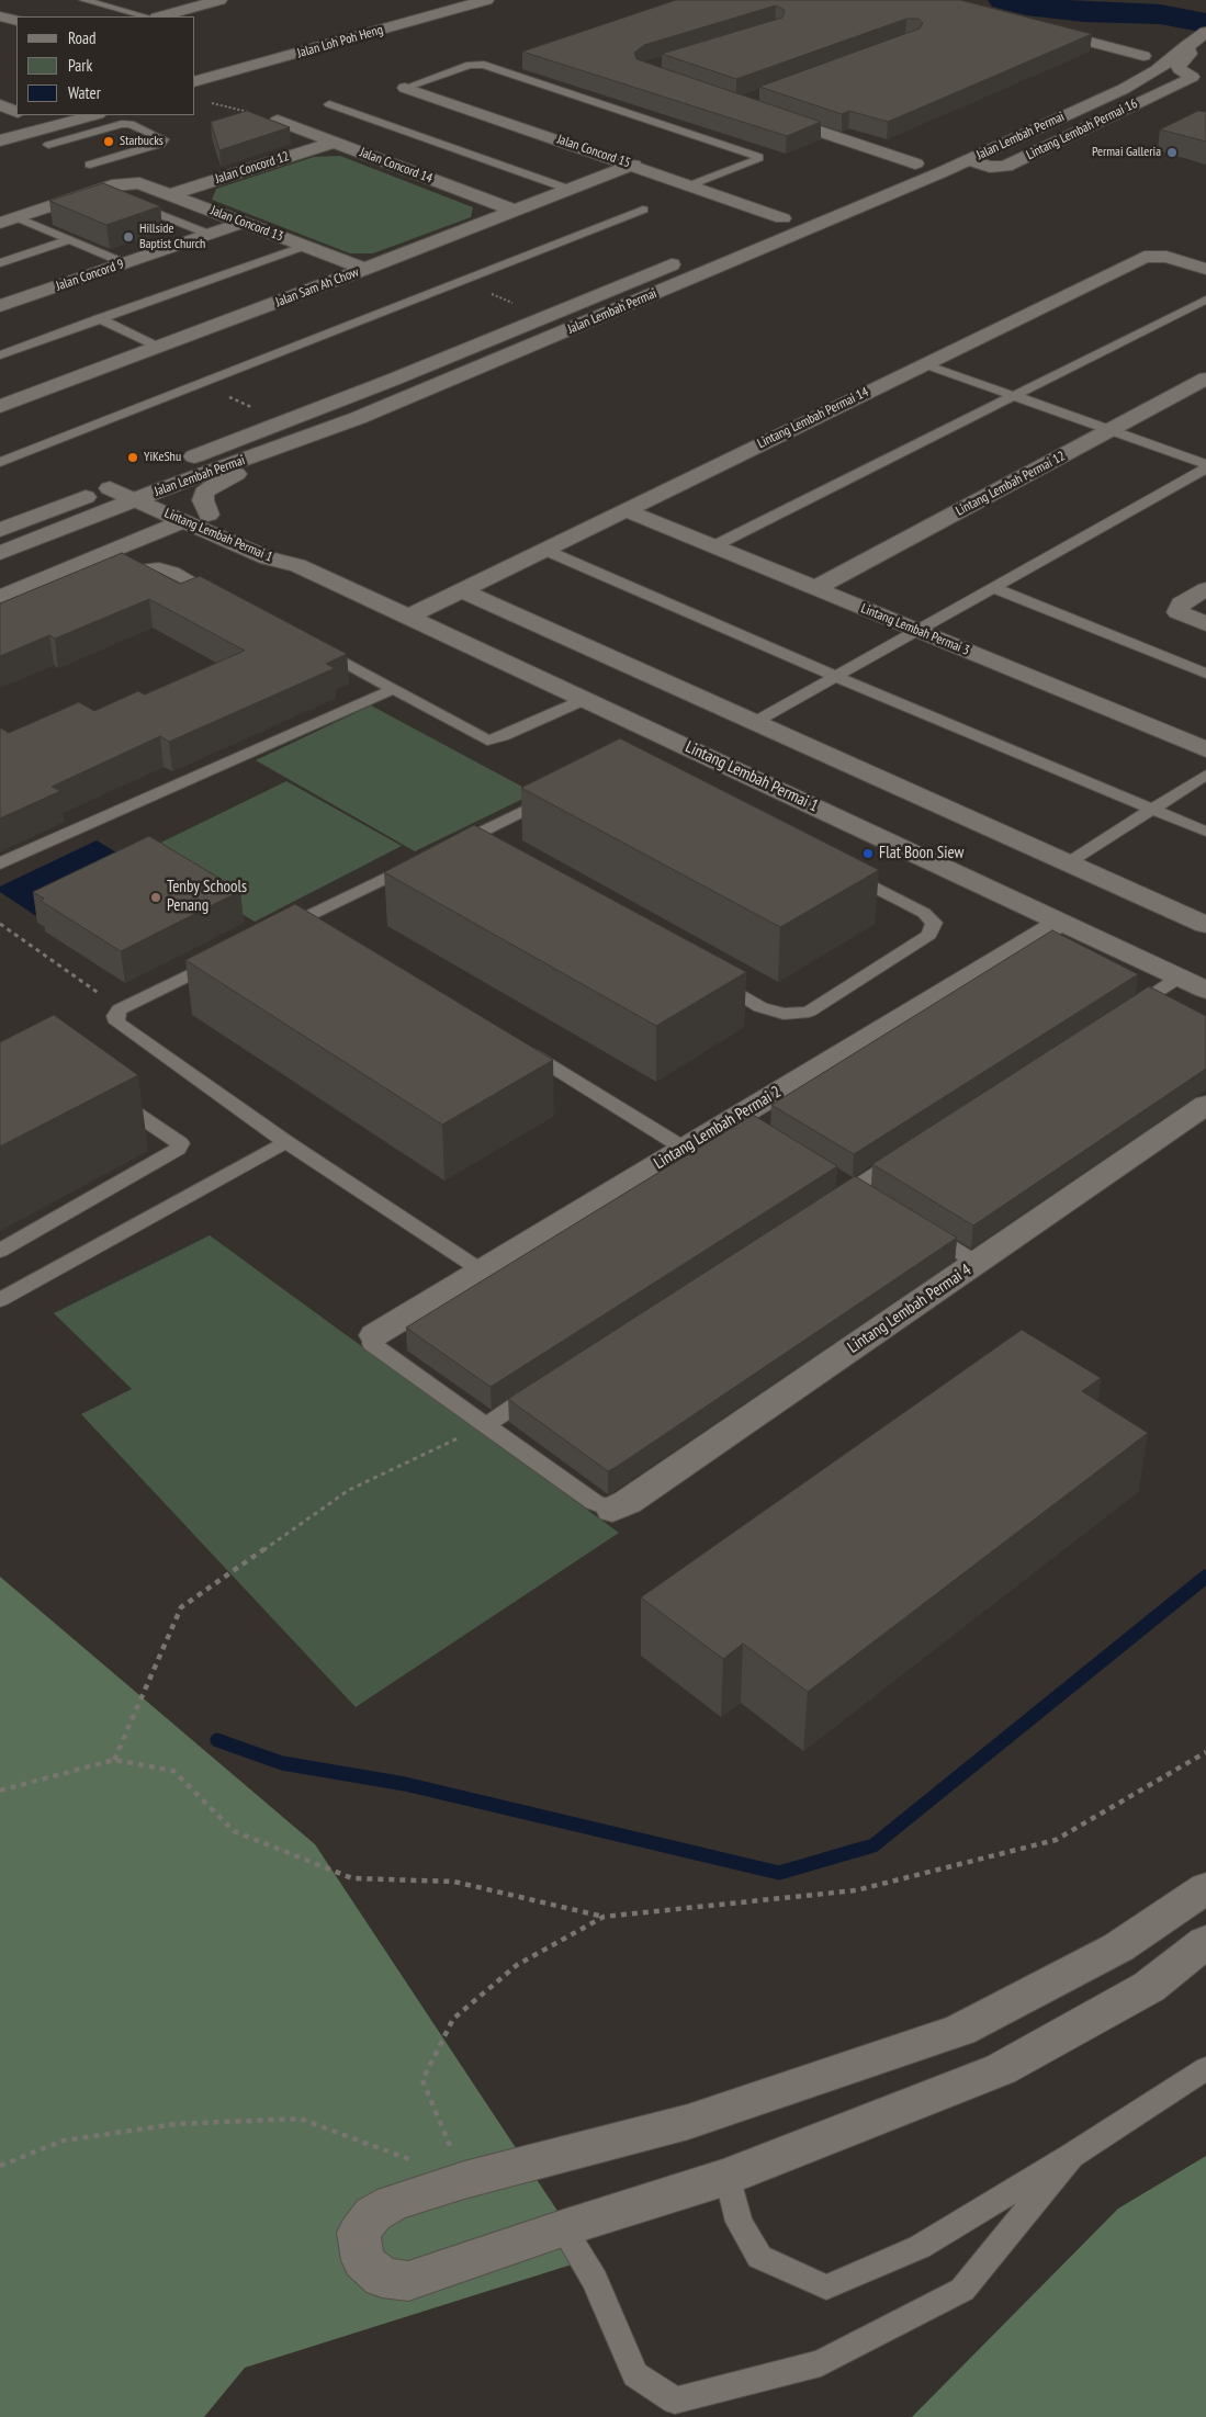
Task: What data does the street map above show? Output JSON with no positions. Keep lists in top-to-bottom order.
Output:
{
  "streets": {
    "street": [
      "Jalan Loh Poh Heng",
      "Lintang Lembah Permai 16",
      "Jalan Lembah Permai",
      "Jalan Concord 15",
      "Jalan Concord 14",
      "Jalan Concord 12",
      "Jalan Concord 13",
      "Jalan Concord 9",
      "Jalan Sam Ah Chow",
      "Lintang Lembah Permai 14",
      "Lintang Lembah Permai 12",
      "Lintang Lembah Permai 1",
      "Lintang Lembah Permai 3",
      "Lintang Lembah Permai 2",
      "Lintang Lembah Permai 4"
    ]
  },
  "crossings": [
    ["Lintang Lembah Permai 16", "Jalan Lembah Permai"],
    ["Jalan Lembah Permai", "Lintang Lembah Permai 1"],
    ["Jalan Concord 15", "Jalan Sam Ah Chow"],
    ["Jalan Concord 14", "Jalan Concord 12"],
    ["Jalan Concord 14", "Jalan Sam Ah Chow"],
    ["Jalan Concord 12", "Jalan Concord 13"],
    ["Jalan Concord 13", "Jalan Concord 9"],
    ["Jalan Concord 13", "Jalan Sam Ah Chow"],
    ["Lintang Lembah Permai 14", "Lintang Lembah Permai 1"],
    ["Lintang Lembah Permai 14", "Lintang Lembah Permai 3"],
    ["Lintang Lembah Permai 12", "Lintang Lembah Permai 3"],
    ["Lintang Lembah Permai 1", "Lintang Lembah Permai 2"]
  ],
  "places": [
    "Starbucks",
    "Permai Galleria",
    "Hillside Baptist Church",
    "YiKeShu",
    "Flat Boon Siew",
    "Tenby Schools Penang"
  ],
  "legend": ["Road", "Park", "Water"]
}
